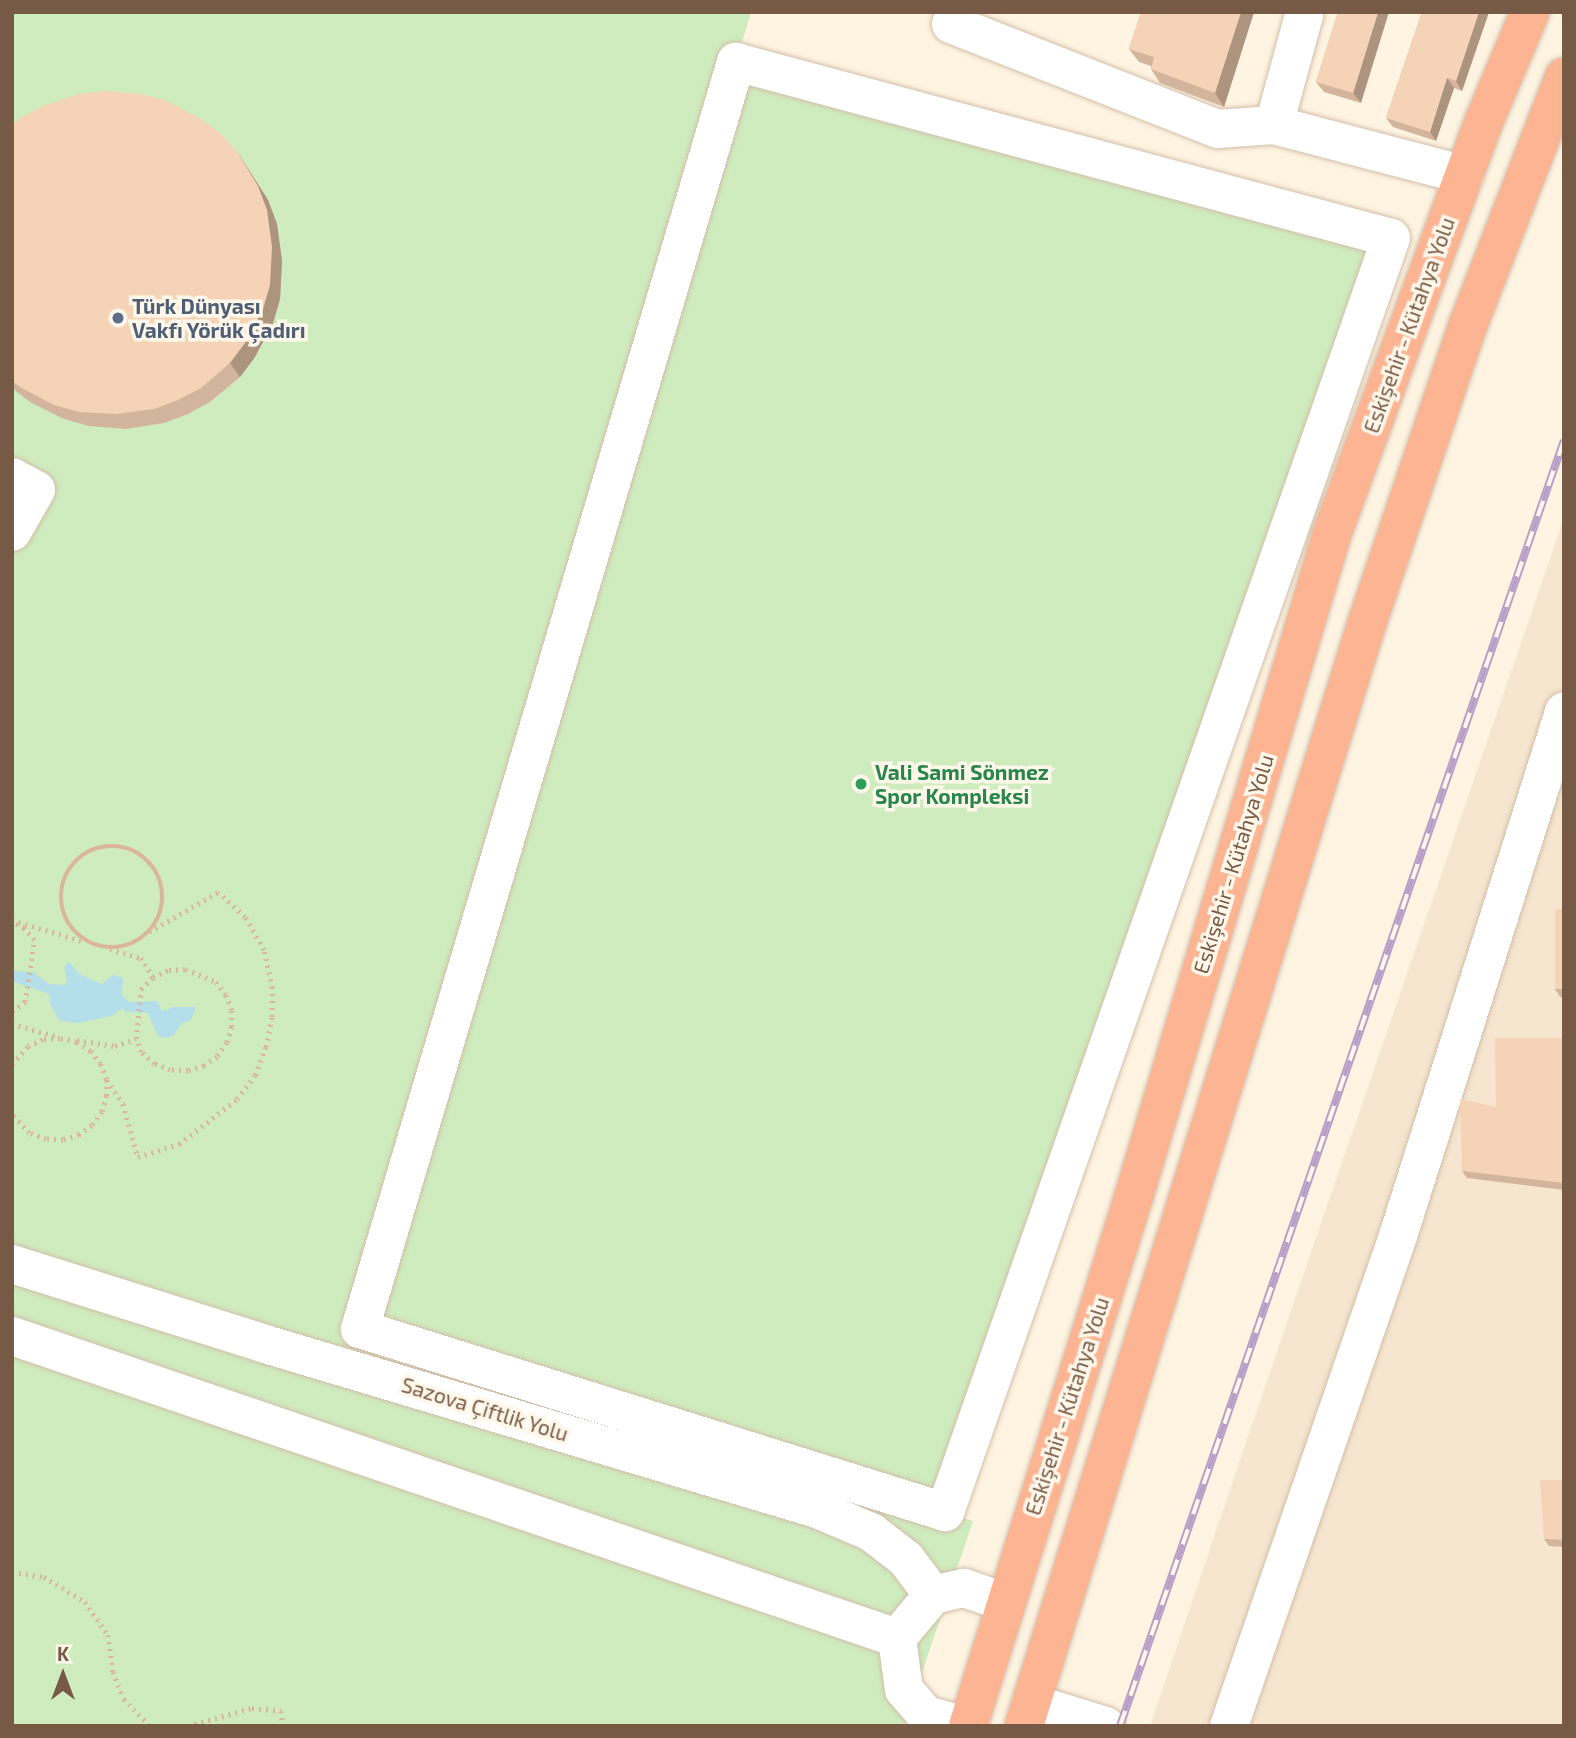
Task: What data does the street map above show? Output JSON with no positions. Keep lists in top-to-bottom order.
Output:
{
  "streets": {
    "highway": ["Eskişehir - Kütahya Yolu"],
    "street": ["Sazova Çiftlik Yolu"]
  },
  "places": ["Türk Dünyası Vakfı Yörük Çadırı", "Vali Sami Sönmez Spor Kompleksi"],
  "north": "top"
}
